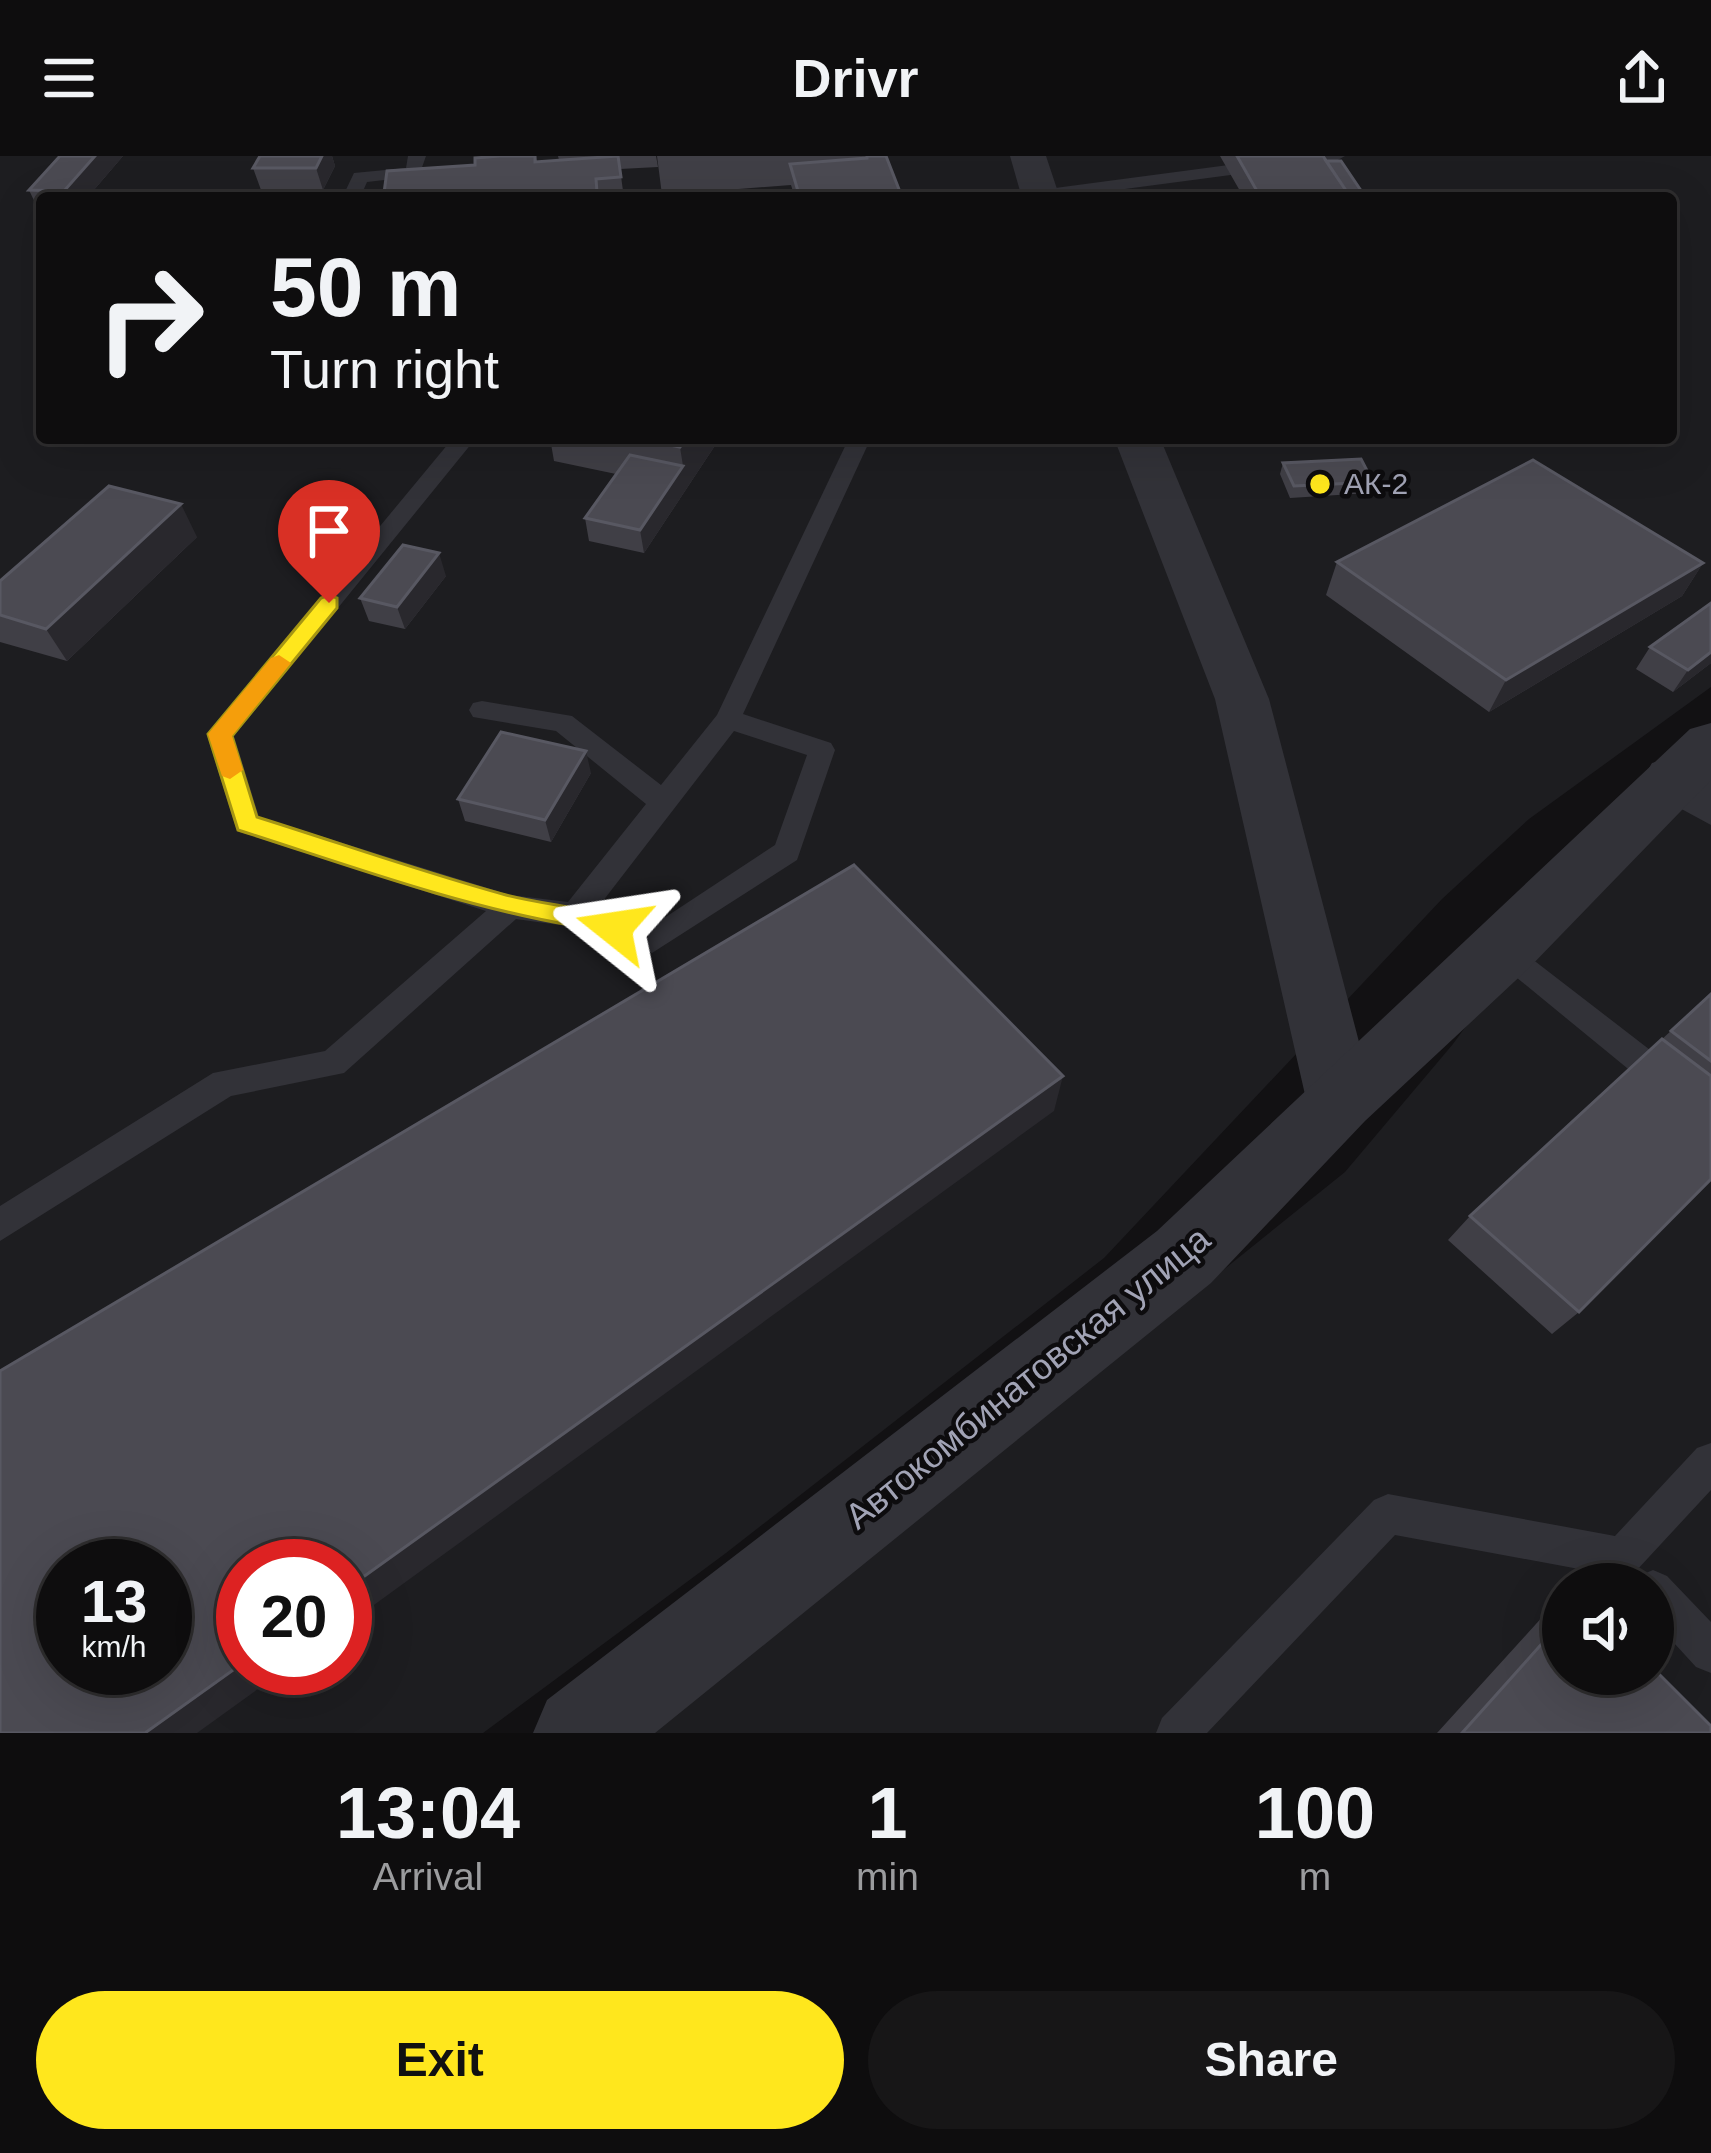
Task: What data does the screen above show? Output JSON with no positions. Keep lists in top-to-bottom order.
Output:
{
  "streets": {
    "street": ["Автокомбинатовская улица"]
  },
  "places": ["АК-2"],
  "page": {
    "header": "Drivr",
    "turn": ["50 m", "Turn right"],
    "speed": "13 km/h",
    "limit": "20",
    "eta": [
      "13:04",
      "Arrival",
      "1",
      "min",
      "100",
      "m"
    ],
    "buttons": ["Exit", "Share"]
  }
}
